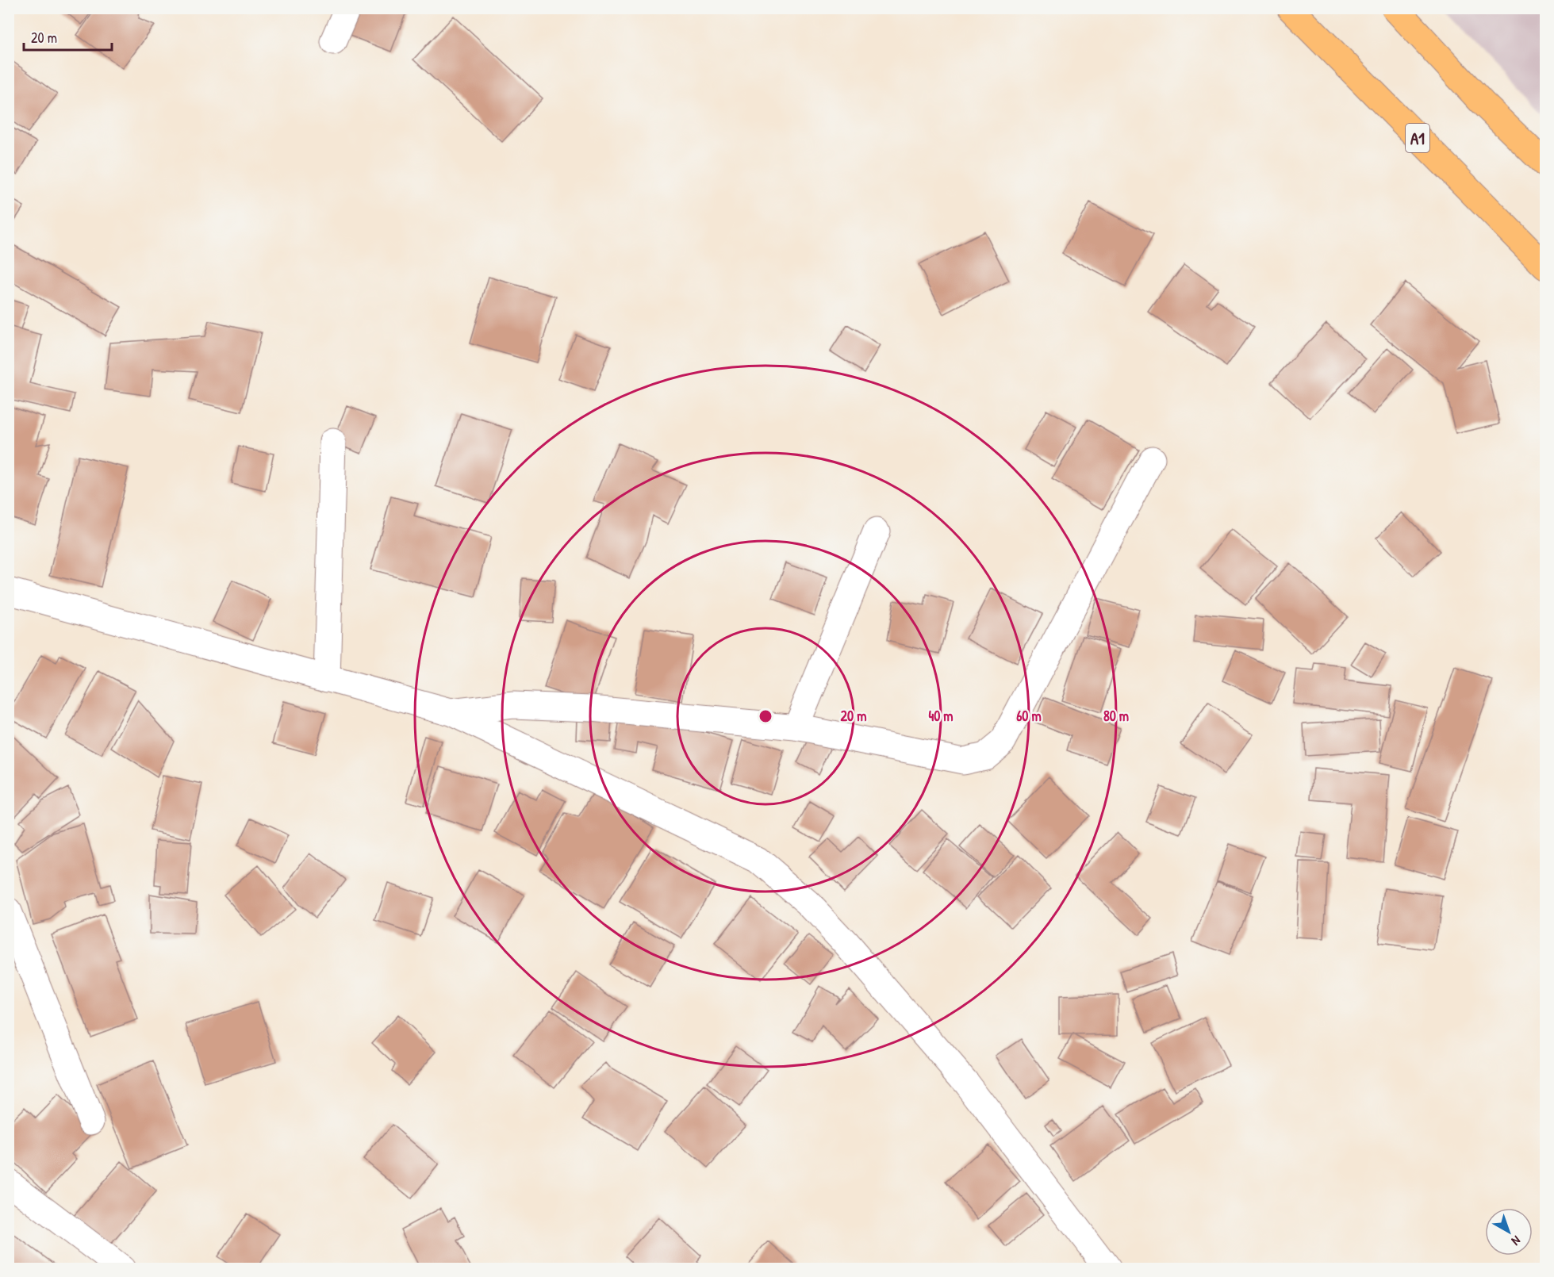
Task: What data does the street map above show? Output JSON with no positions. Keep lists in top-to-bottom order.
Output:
{
  "streets": {
    "highway": ["A1"]
  },
  "scale_bar": "20 m",
  "north": "bottom right",
  "rings": [
    "20 m",
    "40 m",
    "60 m",
    "80 m"
  ]
}
